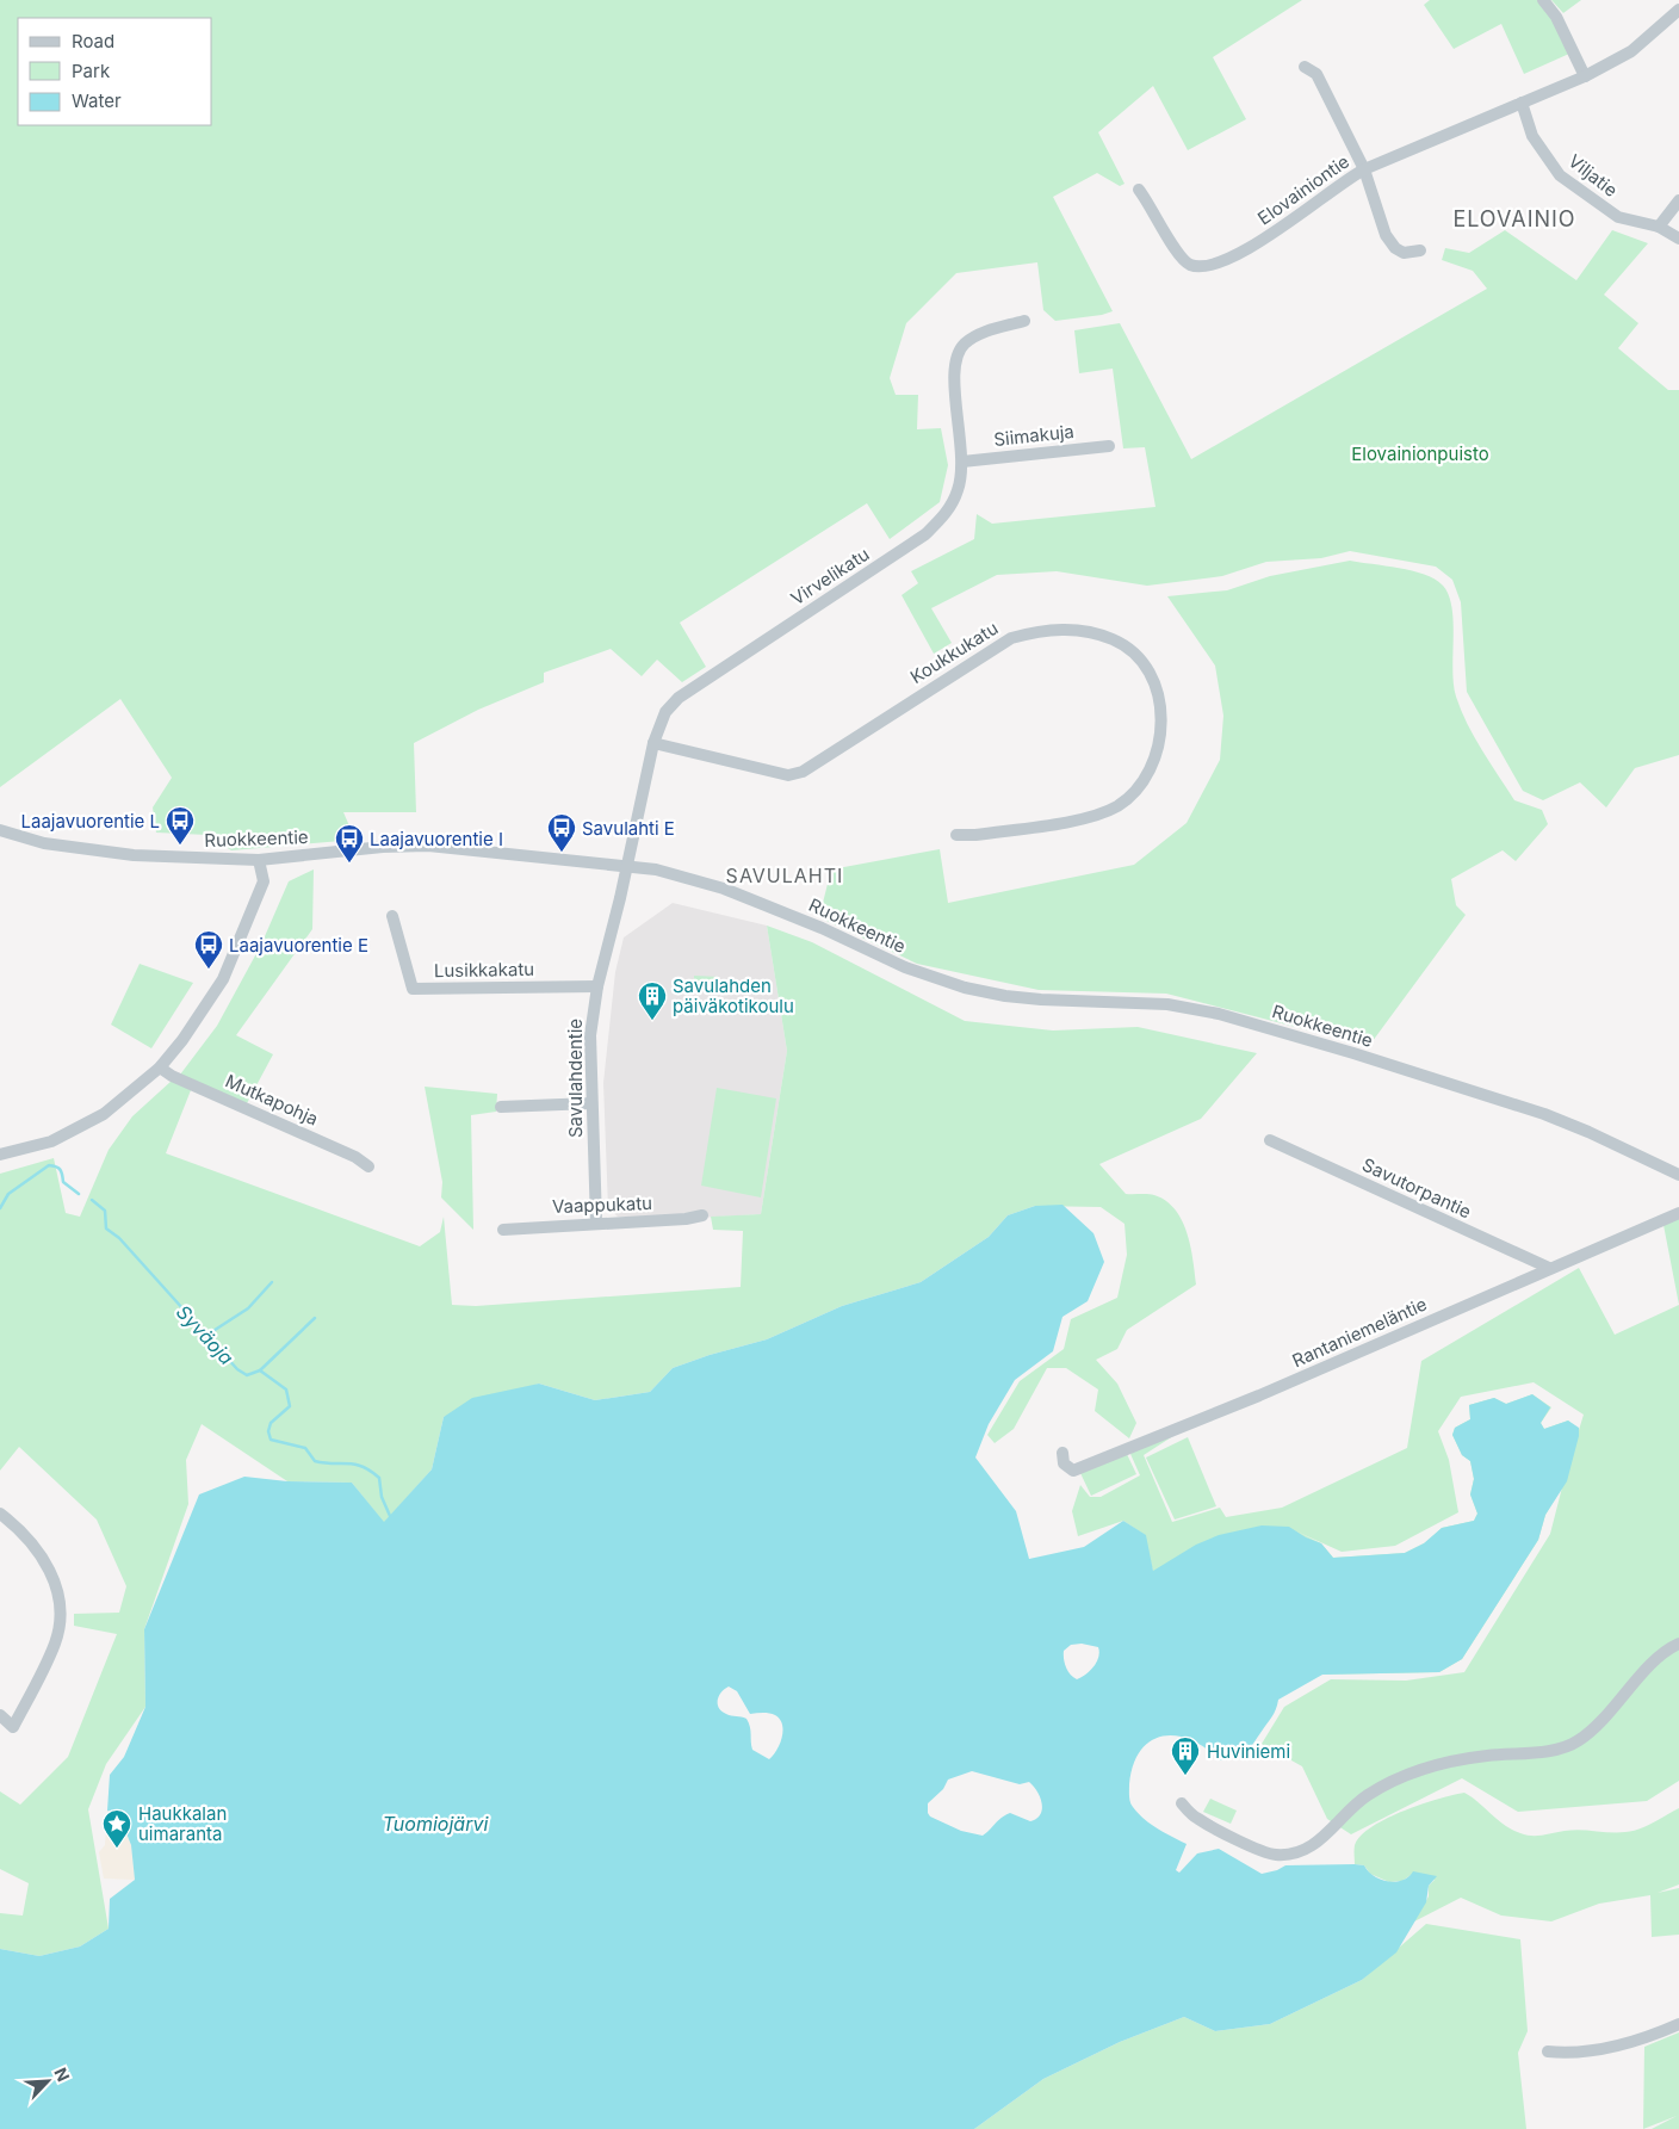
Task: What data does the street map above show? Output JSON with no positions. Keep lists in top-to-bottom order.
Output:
{
  "streets": {
    "street": [
      "Viljatie",
      "Elovainiontie",
      "Siimakuja",
      "Virvelikatu",
      "Koukkukatu",
      "Ruokkeentie",
      "Lusikkakatu",
      "Savulahdentie",
      "Mutkapohja",
      "Savutorpantie",
      "Vaappukatu",
      "Rantaniemeläntie"
    ]
  },
  "crossings": [
    ["Viljatie", "Elovainiontie"],
    ["Siimakuja", "Virvelikatu"],
    ["Virvelikatu", "Koukkukatu"],
    ["Virvelikatu", "Ruokkeentie"],
    ["Virvelikatu", "Savulahdentie"],
    ["Ruokkeentie", "Savulahdentie"],
    ["Lusikkakatu", "Savulahdentie"],
    ["Savulahdentie", "Vaappukatu"],
    ["Savutorpantie", "Rantaniemeläntie"]
  ],
  "districts": ["ELOVAINIO", "SAVULAHTI"],
  "water": ["Syväoja", "Tuomiojärvi"],
  "parks": ["Elovainionpuisto"],
  "places": {
    "bus stop": [
      "Laajavuorentie L",
      "Savulahti E",
      "Laajavuorentie I",
      "Laajavuorentie E"
    ],
    "building": ["Savulahden päiväkotikoulu", "Huviniemi"],
    "place": ["Haukkalan uimaranta"]
  },
  "legend": ["Road", "Park", "Water"],
  "north": "top right"
}
